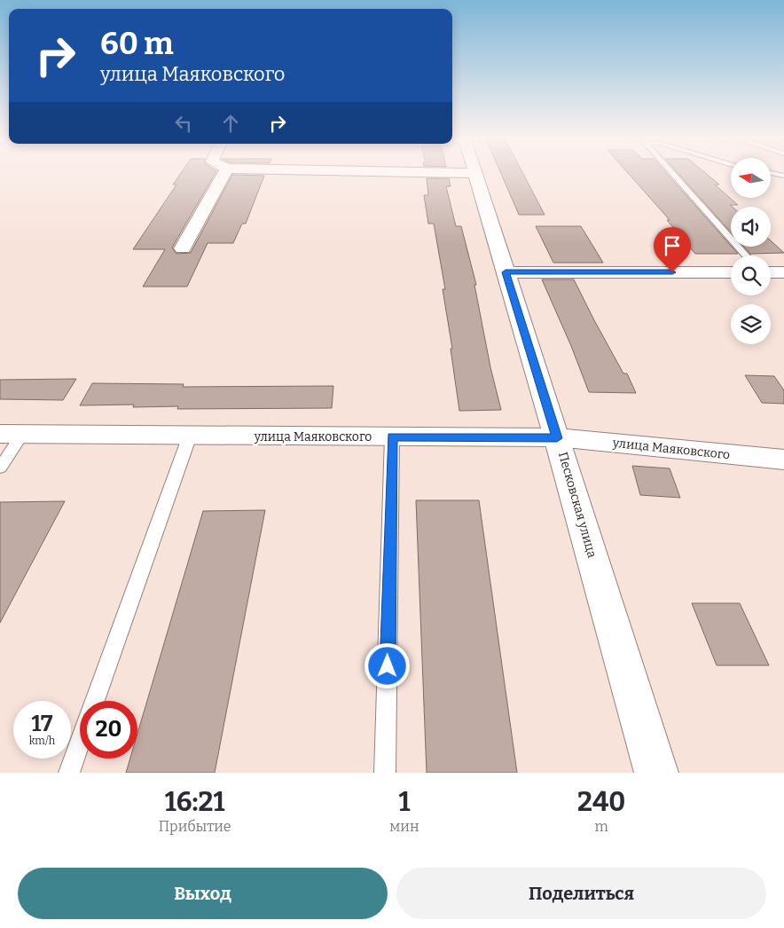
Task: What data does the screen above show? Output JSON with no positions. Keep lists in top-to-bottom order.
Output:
{
  "streets": {
    "street": ["улица Маяковского", "Песковская улица"]
  },
  "crossings": [
    ["улица Маяковского", "Песковская улица"]
  ],
  "north": "left",
  "page": {
    "turn": ["60 m", "улица Маяковского"],
    "speed": "17 km/h",
    "limit": "20",
    "eta": [
      "16:21",
      "Прибытие",
      "1",
      "мин",
      "240",
      "m"
    ],
    "buttons": ["Выход", "Поделиться"]
  }
}
